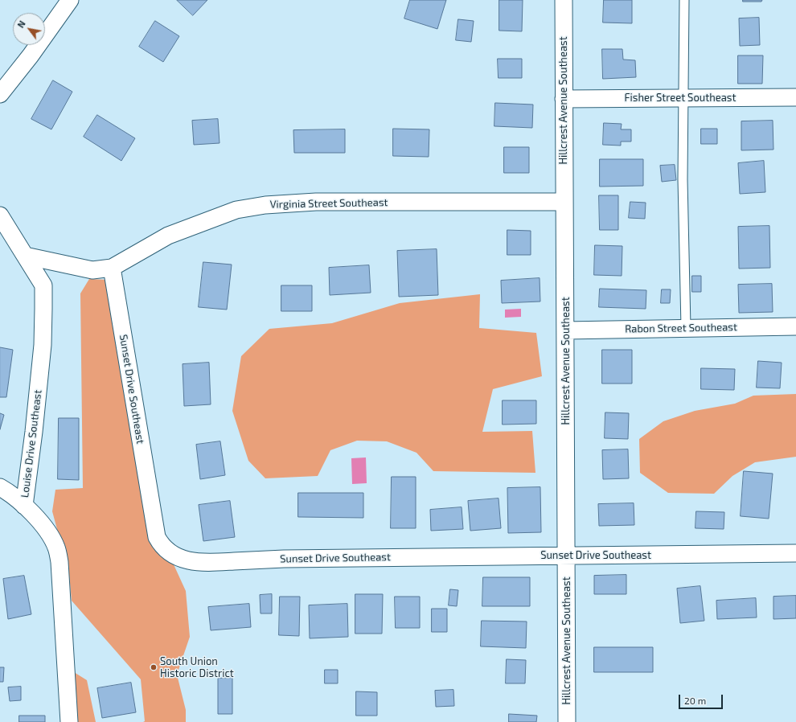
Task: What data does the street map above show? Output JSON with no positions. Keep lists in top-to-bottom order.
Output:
{
  "streets": {
    "street": [
      "Fisher Street Southeast",
      "Hillcrest Avenue Southeast",
      "Virginia Street Southeast",
      "Rabon Street Southeast",
      "Sunset Drive Southeast",
      "Louise Drive Southeast"
    ]
  },
  "crossings": [
    ["Fisher Street Southeast", "Hillcrest Avenue Southeast"],
    ["Hillcrest Avenue Southeast", "Virginia Street Southeast"],
    ["Hillcrest Avenue Southeast", "Rabon Street Southeast"],
    ["Hillcrest Avenue Southeast", "Sunset Drive Southeast"],
    ["Virginia Street Southeast", "Sunset Drive Southeast"],
    ["Virginia Street Southeast", "Louise Drive Southeast"]
  ],
  "places": ["South Union Historic District"],
  "scale_bar": "20 m",
  "north": "top left"
}
